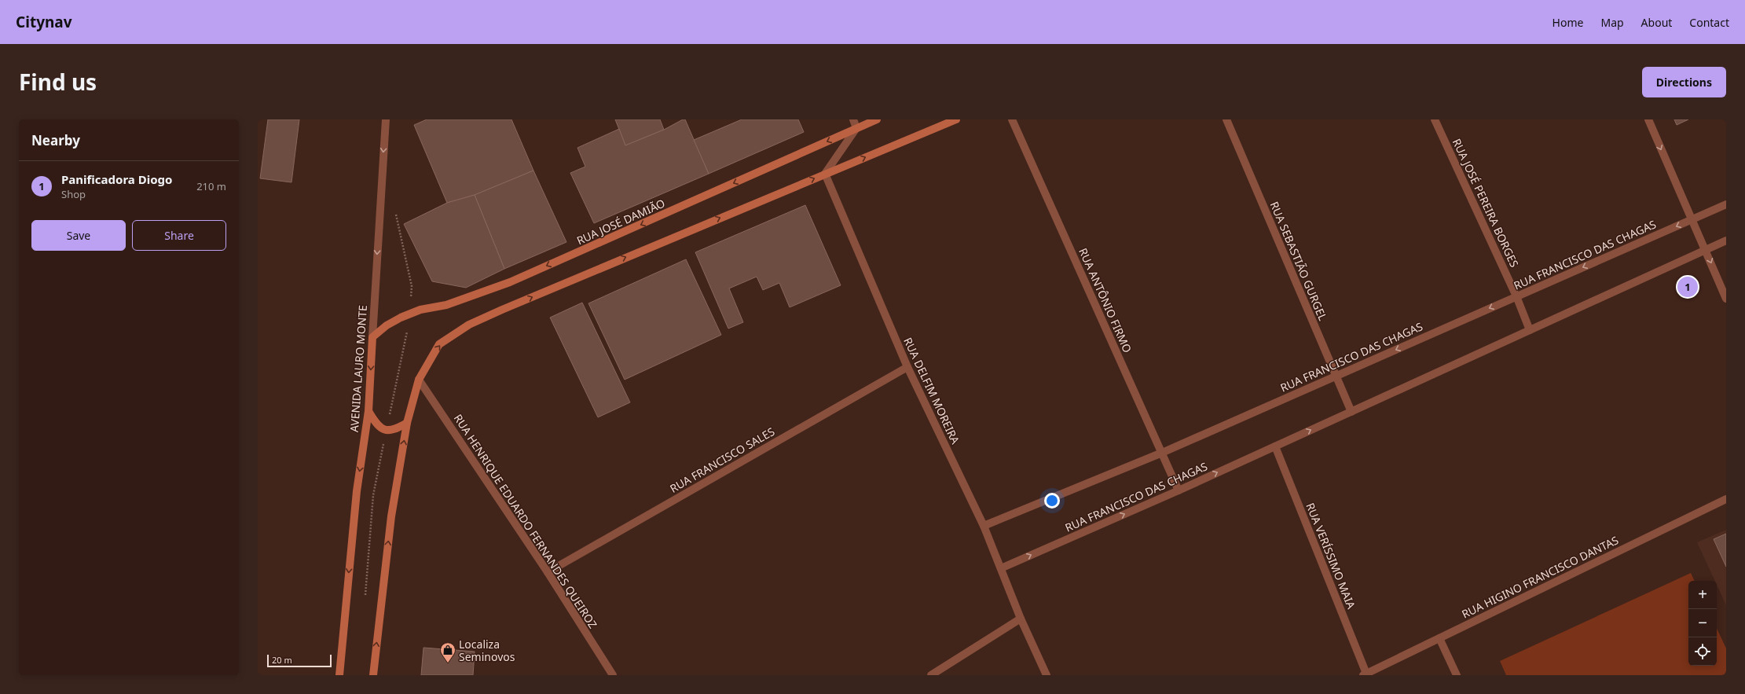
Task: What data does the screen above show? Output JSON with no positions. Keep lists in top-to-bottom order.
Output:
{
  "streets": {
    "street": [
      "RUA JOSÉ PEREIRA BORGES",
      "RUA JOSÉ DAMIÃO",
      "RUA FRANCISCO DAS CHAGAS",
      "RUA SEBASTIÃO GURGEL",
      "RUA ANTÔNIO FIRMO",
      "AVENIDA LAURO MONTE",
      "RUA DELFIM MOREIRA",
      "RUA FRANCISCO SALES",
      "RUA HENRIQUE EDUARDO FERNANDES QUEIROZ",
      "RUA VERÍSSIMO MAIA",
      "RUA HIGINO FRANCISCO DANTAS"
    ]
  },
  "crossings": [
    ["RUA JOSÉ PEREIRA BORGES", "RUA FRANCISCO DAS CHAGAS"],
    ["RUA JOSÉ DAMIÃO", "AVENIDA LAURO MONTE"],
    ["RUA FRANCISCO DAS CHAGAS", "RUA SEBASTIÃO GURGEL"],
    ["RUA FRANCISCO DAS CHAGAS", "RUA ANTÔNIO FIRMO"],
    ["RUA FRANCISCO DAS CHAGAS", "RUA DELFIM MOREIRA"],
    ["RUA FRANCISCO DAS CHAGAS", "RUA VERÍSSIMO MAIA"],
    ["RUA DELFIM MOREIRA", "RUA FRANCISCO SALES"],
    ["RUA FRANCISCO SALES", "RUA HENRIQUE EDUARDO FERNANDES QUEIROZ"],
    ["RUA VERÍSSIMO MAIA", "RUA HIGINO FRANCISCO DANTAS"]
  ],
  "places": {
    "shop": ["Localiza Seminovos"]
  },
  "scale_bar": "20 m",
  "page": {
    "header": "Citynav",
    "nav": [
      "Home",
      "Map",
      "About",
      "Contact"
    ],
    "title": "Find us",
    "buttons": [
      "Directions",
      ["Save", "Share"]
    ],
    "heading": "Nearby",
    "list": [
      {
        "mark": "1",
        "name": "Panificadora Diogo",
        "note": "Shop",
        "value": "210 m"
      }
    ],
    "pins": "1",
    "map_buttons": ["+", "−"],
    "scale": "20 m"
  }
}
